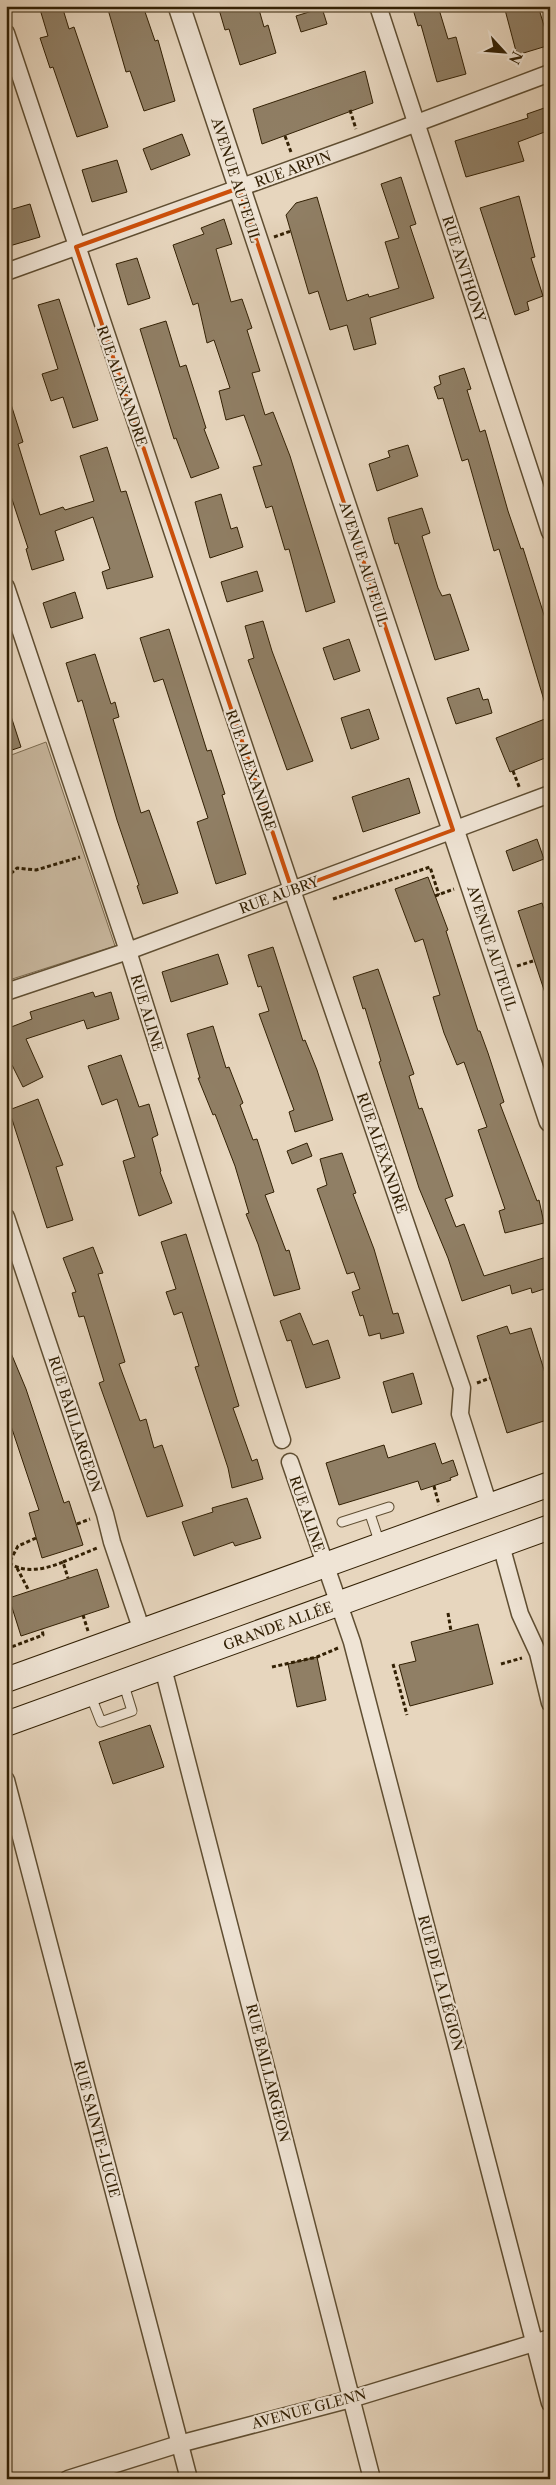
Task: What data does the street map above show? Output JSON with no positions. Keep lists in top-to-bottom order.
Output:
{
  "streets": {
    "main road": ["GRANDE ALLÉE"],
    "street": [
      "RUE ARPIN",
      "AVENUE AUTEUIL",
      "RUE ANTHONY",
      "RUE ALEXANDRE",
      "RUE AUBRY",
      "RUE ALINE",
      "RUE BAILLARGEON",
      "RUE DE LA LÉGION",
      "RUE SAINTE-LUCIE",
      "AVENUE GLENN"
    ]
  },
  "crossings": [
    ["RUE ARPIN", "AVENUE AUTEUIL"],
    ["RUE ARPIN", "RUE ANTHONY"],
    ["RUE ARPIN", "RUE ALEXANDRE"],
    ["AVENUE AUTEUIL", "RUE AUBRY"],
    ["RUE ALEXANDRE", "RUE AUBRY"],
    ["RUE AUBRY", "RUE ALINE"],
    ["RUE ALINE", "RUE DE LA LÉGION"],
    ["RUE BAILLARGEON", "GRANDE ALLÉE"],
    ["RUE BAILLARGEON", "AVENUE GLENN"],
    ["GRANDE ALLÉE", "RUE DE LA LÉGION"],
    ["RUE DE LA LÉGION", "AVENUE GLENN"],
    ["RUE SAINTE-LUCIE", "AVENUE GLENN"]
  ],
  "north": "bottom right"
}
